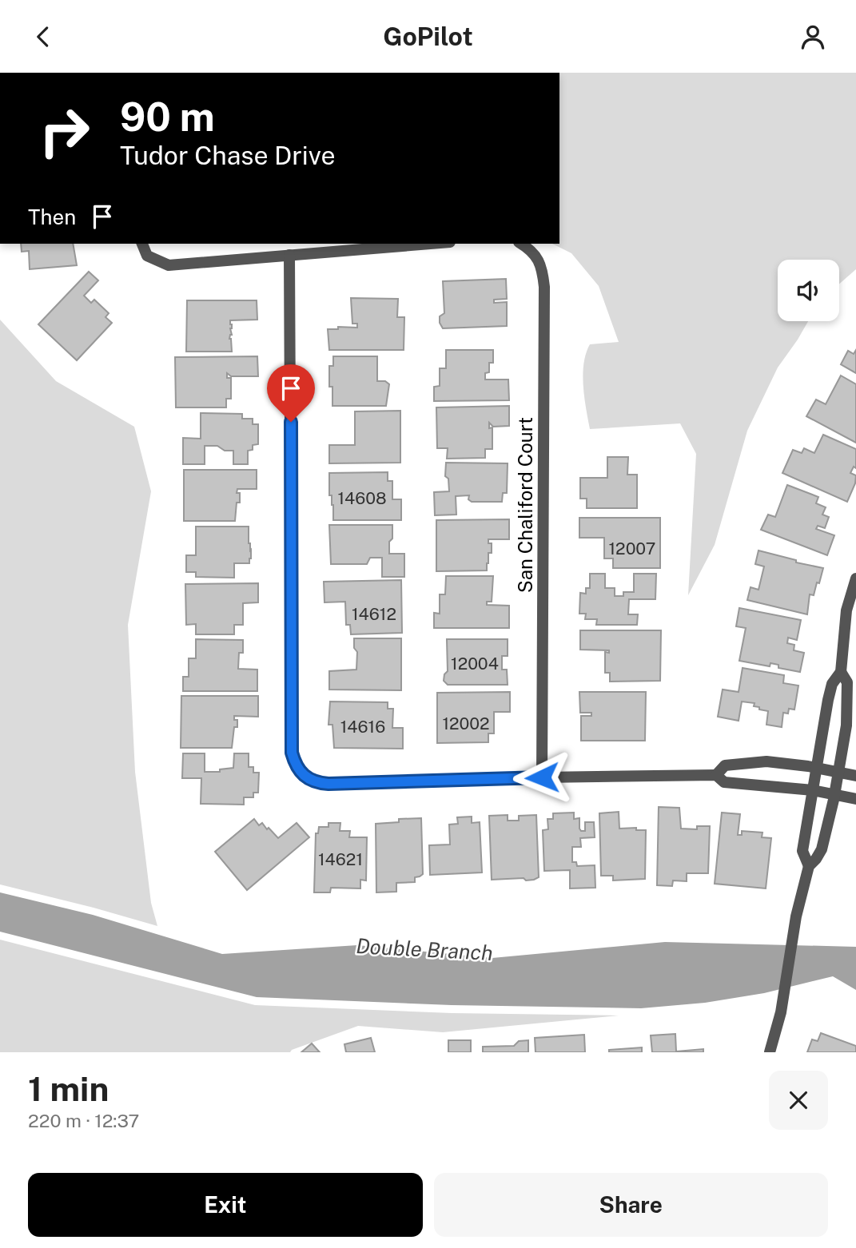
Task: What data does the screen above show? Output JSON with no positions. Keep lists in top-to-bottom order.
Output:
{
  "streets": {
    "street": ["San Chaliford Court"]
  },
  "water": ["Double Branch"],
  "house_numbers": [
    "14608",
    "12007",
    "14612",
    "12004",
    "12002",
    "14616",
    "14621"
  ],
  "page": {
    "header": "GoPilot",
    "turn": ["90 m", "Tudor Chase Drive"],
    "then": "Then",
    "heading": ["1 min", "220 m · 12:37"],
    "buttons": ["Exit", "Share"]
  }
}
